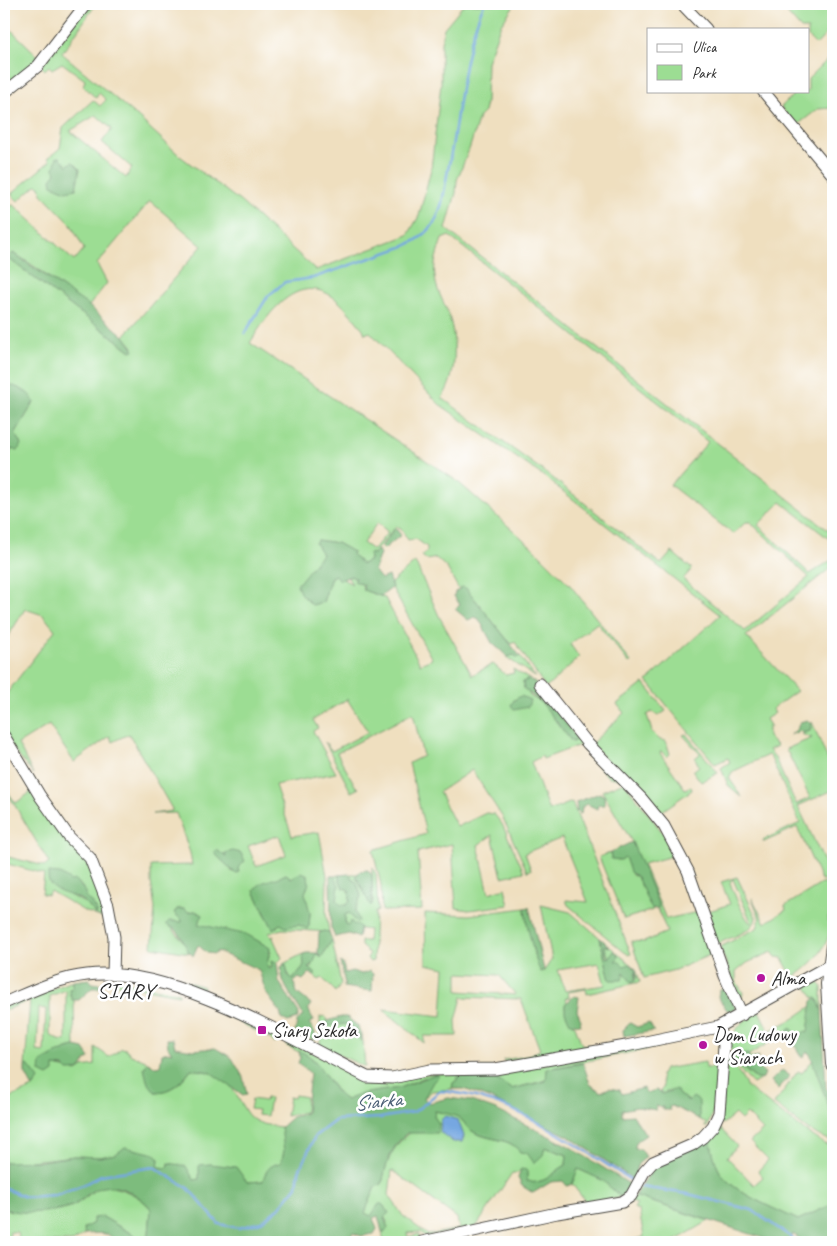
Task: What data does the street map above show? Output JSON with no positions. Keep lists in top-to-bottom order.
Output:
{
  "districts": ["SIARY"],
  "water": ["Siarka"],
  "places": {
    "other": ["Alma", "Dom Ludowy w Siarach"],
    "transit": ["Siary Szkoła"]
  },
  "legend": ["Ulica", "Park"]
}
